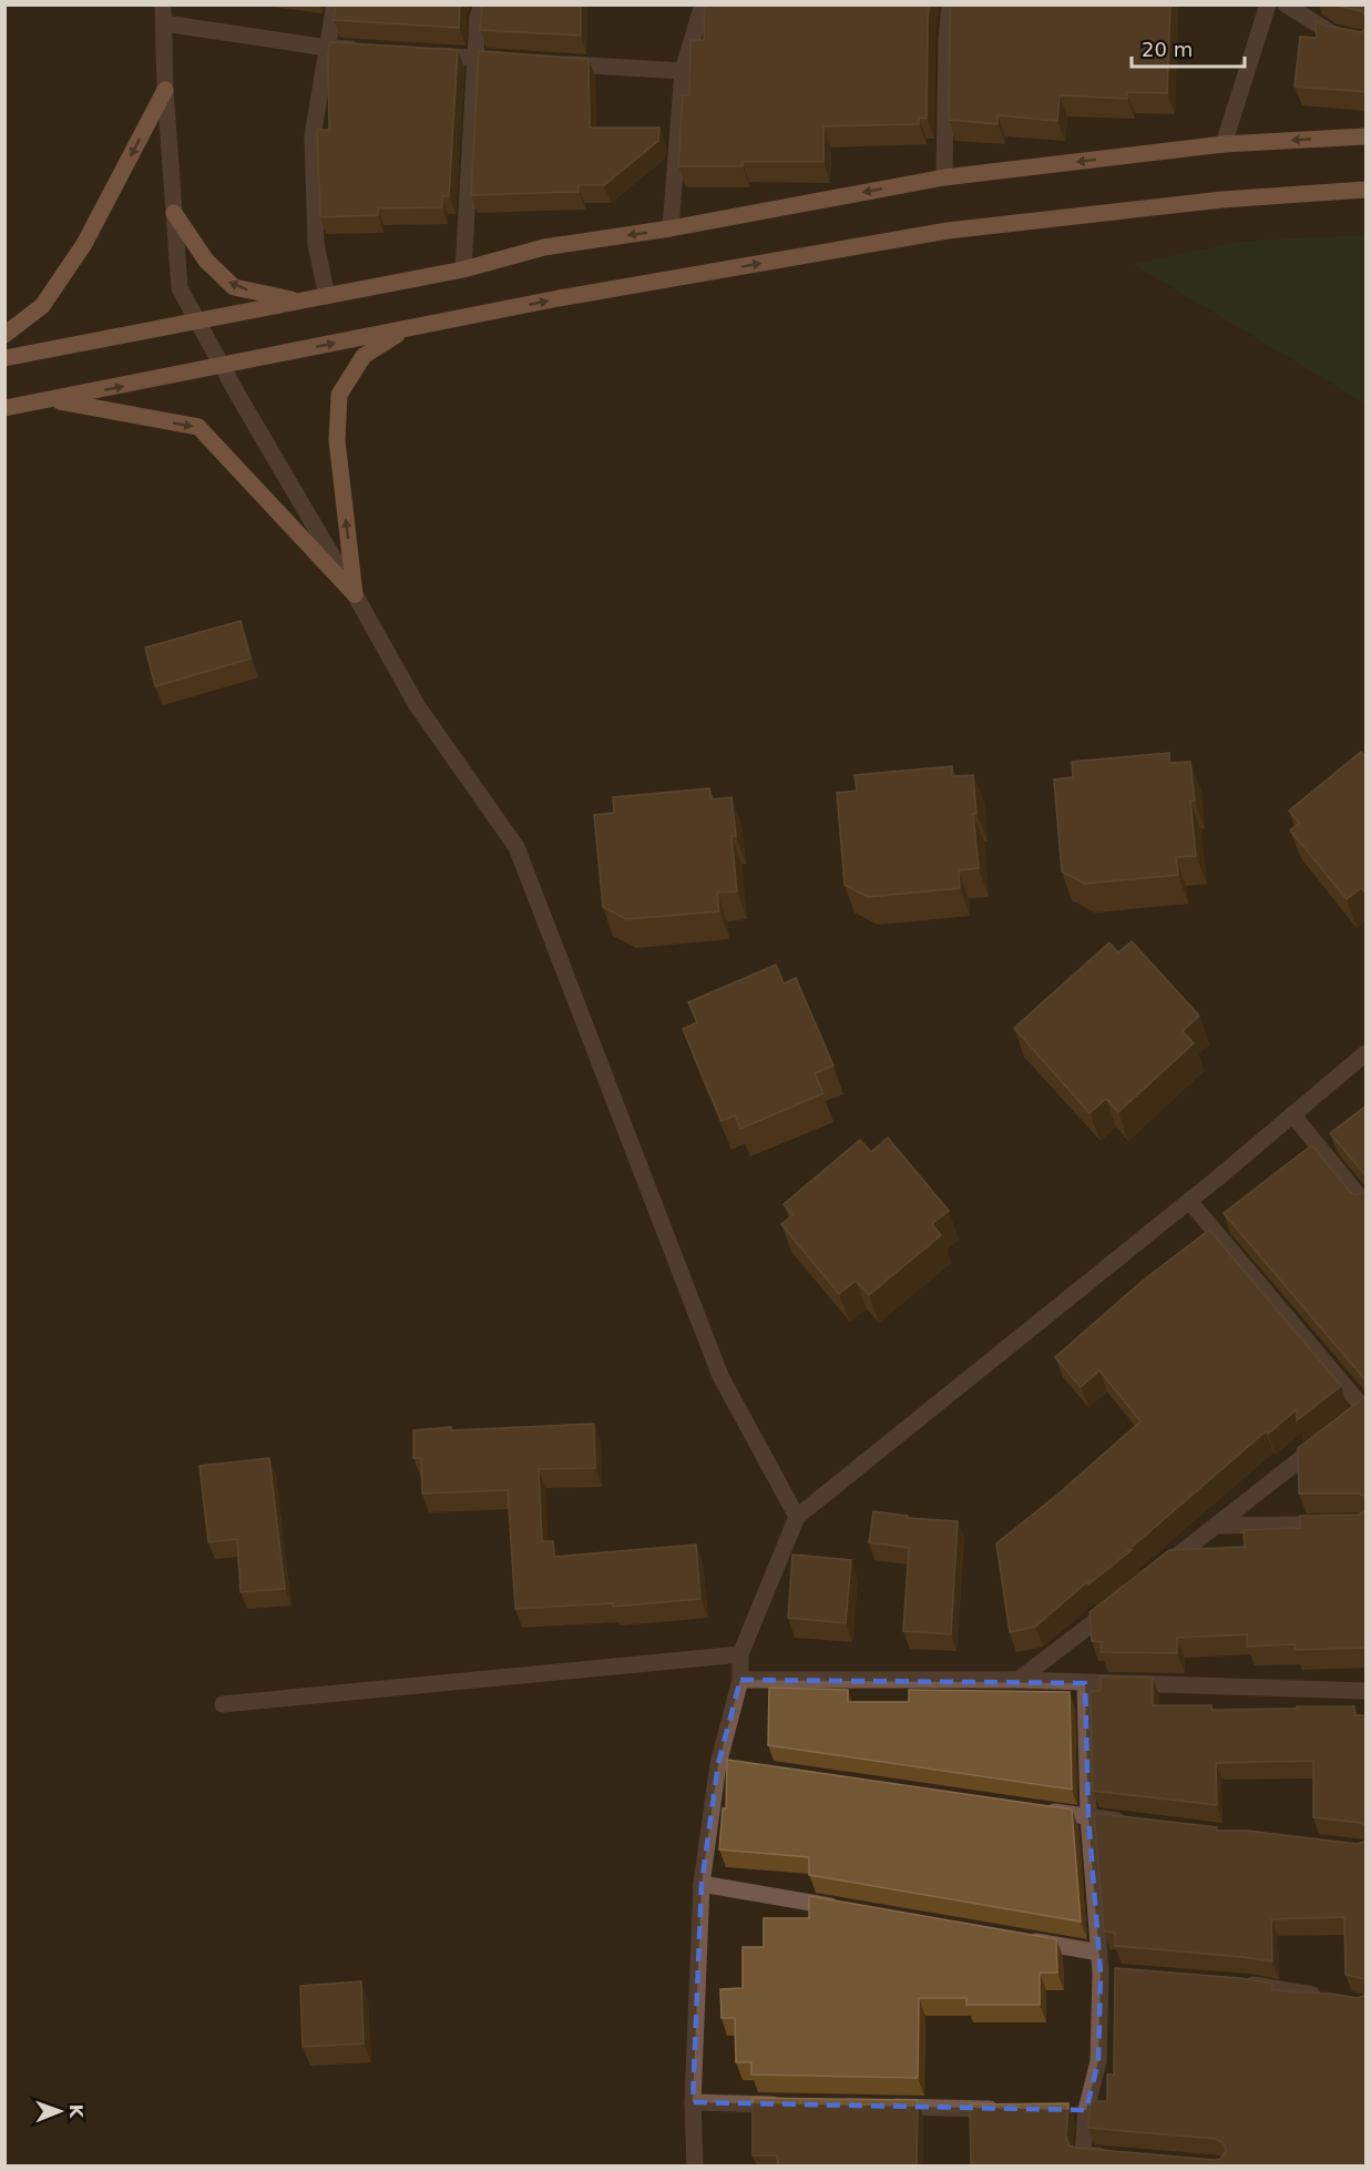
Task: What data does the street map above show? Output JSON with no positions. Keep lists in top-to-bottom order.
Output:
{
  "scale_bar": "20 m",
  "north": "right"
}
